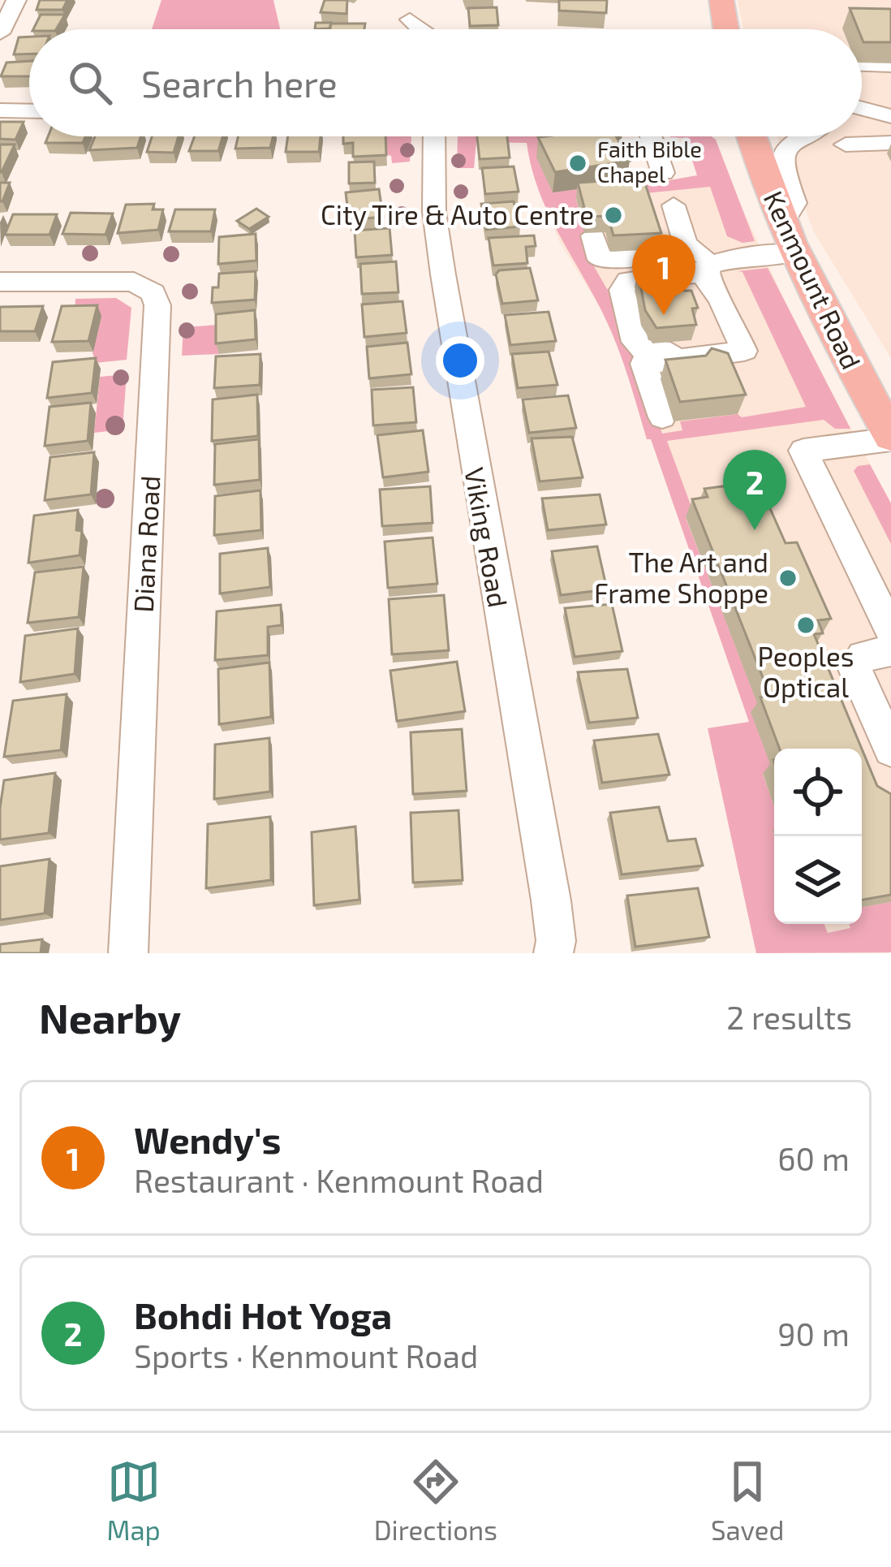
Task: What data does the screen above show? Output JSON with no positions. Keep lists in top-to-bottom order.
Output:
{
  "streets": {
    "main road": ["Kenmount Road"],
    "street": ["Viking Road", "Diana Road"]
  },
  "places": [
    "Faith Bible Chapel",
    "City Tire & Auto Centre",
    "The Art and Frame Shoppe",
    "Peoples Optical"
  ],
  "page": {
    "search": "Search here",
    "pins": ["1", "2"],
    "heading": ["Nearby", "2 results"],
    "list": [
      {
        "mark": "1",
        "name": "Wendy's",
        "note": "Restaurant · Kenmount Road",
        "value": "60 m"
      },
      {
        "mark": "2",
        "name": "Bohdi Hot Yoga",
        "note": "Sports · Kenmount Road",
        "value": "90 m"
      }
    ],
    "nav": ["Map", "Directions", "Saved"]
  }
}
